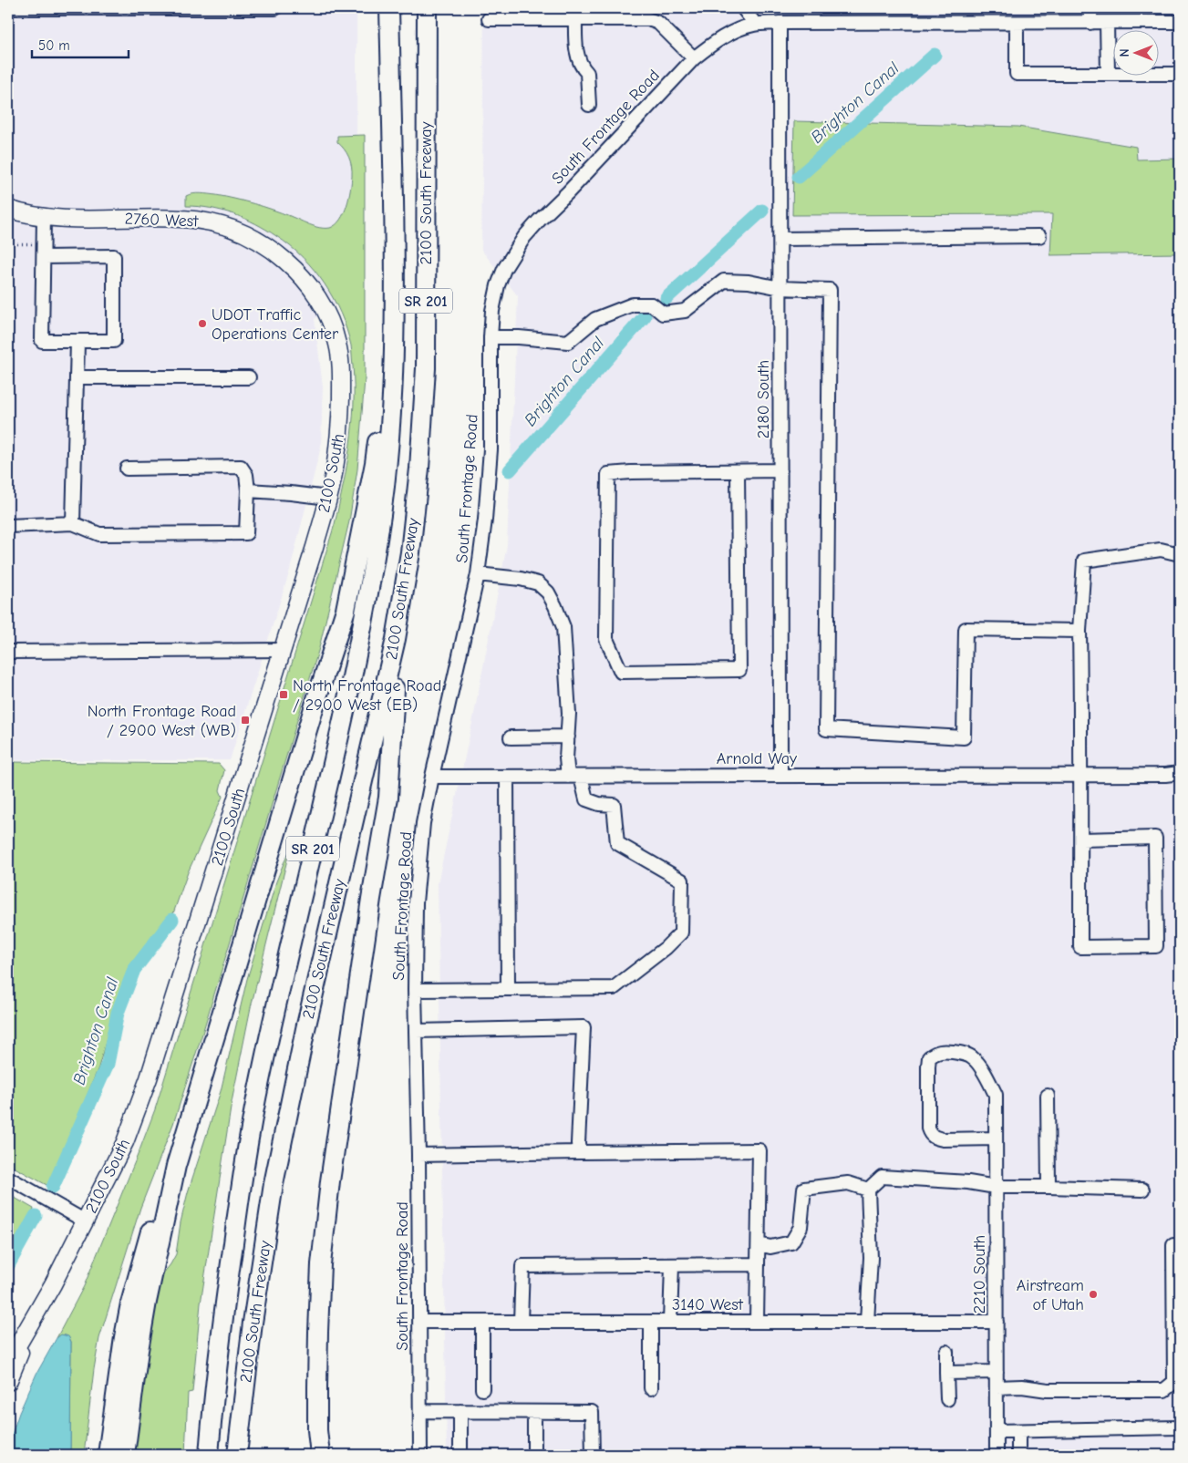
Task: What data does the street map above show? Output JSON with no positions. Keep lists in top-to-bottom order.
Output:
{
  "streets": {
    "highway": ["2100 South Freeway", "SR 201"],
    "main road": ["2760 West", "2100 South"],
    "street": [
      "South Frontage Road",
      "2180 South",
      "Arnold Way",
      "2210 South",
      "3140 West"
    ]
  },
  "crossings": [
    ["South Frontage Road", "2180 South"],
    ["South Frontage Road", "Arnold Way"],
    ["South Frontage Road", "3140 West"],
    ["2760 West", "2100 South"],
    ["2180 South", "Arnold Way"],
    ["2210 South", "3140 West"]
  ],
  "water": ["Brighton Canal"],
  "places": {
    "other": ["UDOT Traffic Operations Center", "Airstream of Utah"],
    "transit": ["North Frontage Road / 2900 West (EB)", "North Frontage Road / 2900 West (WB)"]
  },
  "scale_bar": "50 m",
  "north": "left"
}
